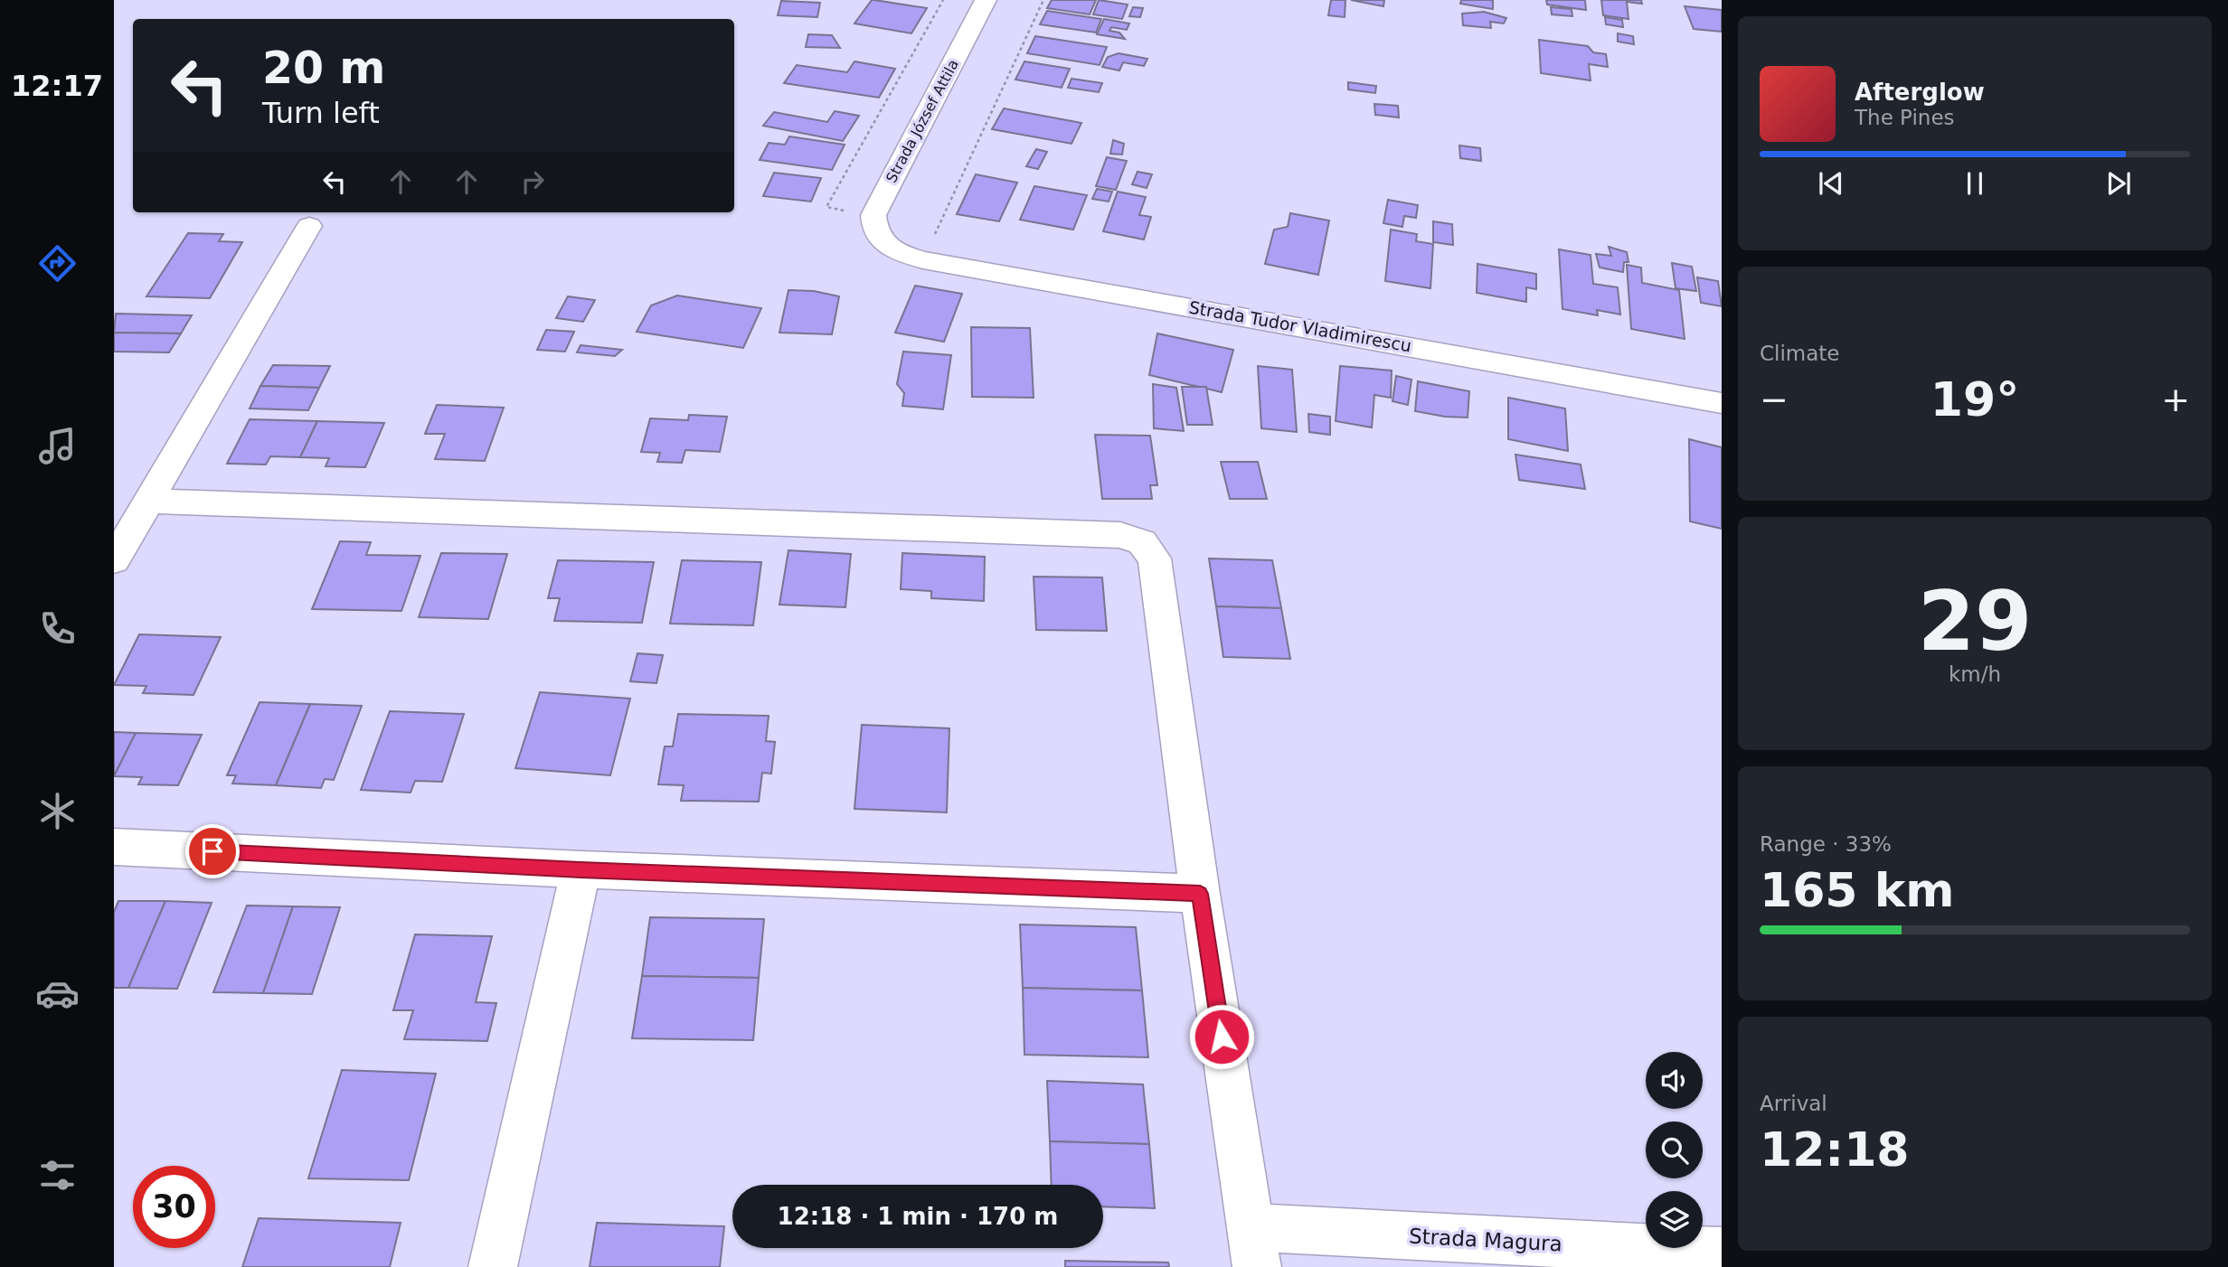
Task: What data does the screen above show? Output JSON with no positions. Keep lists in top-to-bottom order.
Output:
{
  "streets": {
    "street": ["Strada József Attila", "Strada Tudor Vladimirescu", "Strada Magura"]
  },
  "crossings": [
    ["Strada József Attila", "Strada Tudor Vladimirescu"]
  ],
  "page": {
    "tabs": "12:17",
    "turn": ["20 m", "Turn left"],
    "song": ["Afterglow", "The Pines"],
    "tile": [
      "Climate",
      ["29", "km/h"],
      ["Range · 33%", "165 km"],
      ["Arrival", "12:18"]
    ],
    "heat": ["−", "19°", "+"],
    "limit": "30",
    "trip": "12:18 · 1 min · 170 m"
  }
}
